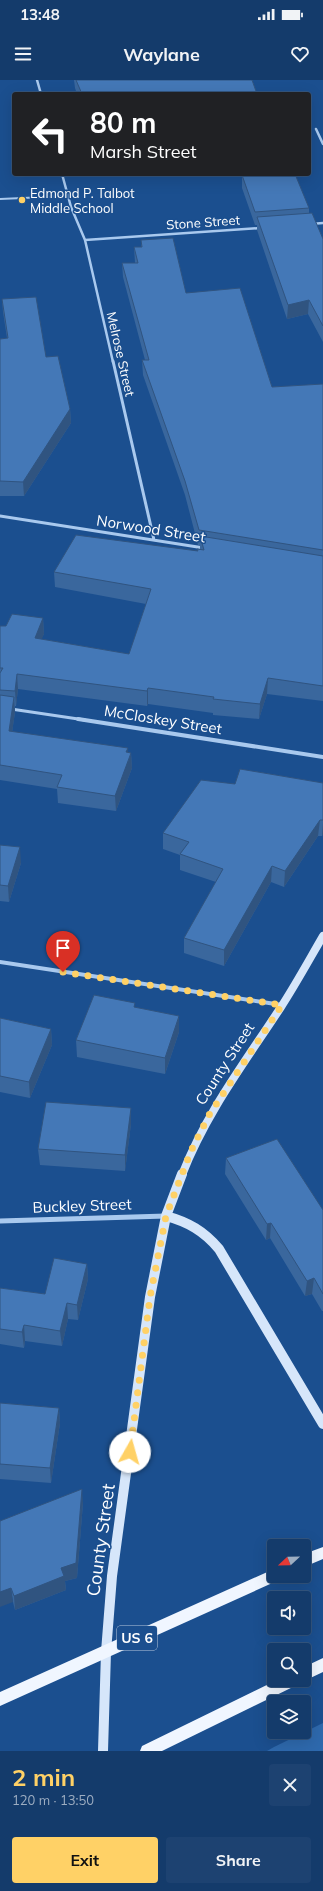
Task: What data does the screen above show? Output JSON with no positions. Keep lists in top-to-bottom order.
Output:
{
  "streets": {
    "main road": ["US 6"],
    "street": [
      "Stone Street",
      "Melrose Street",
      "Norwood Street",
      "McCloskey Street",
      "County Street",
      "Buckley Street"
    ]
  },
  "crossings": [
    ["Stone Street", "Melrose Street"],
    ["Melrose Street", "Norwood Street"],
    ["County Street", "Buckley Street"],
    ["County Street", "US 6"]
  ],
  "places": ["Edmond P. Talbot Middle School"],
  "north": "left",
  "page": {
    "status": "13:48",
    "header": "Waylane",
    "turn": ["80 m", "Marsh Street"],
    "heading": ["2 min", "120 m · 13:50"],
    "buttons": ["Exit", "Share"]
  }
}
